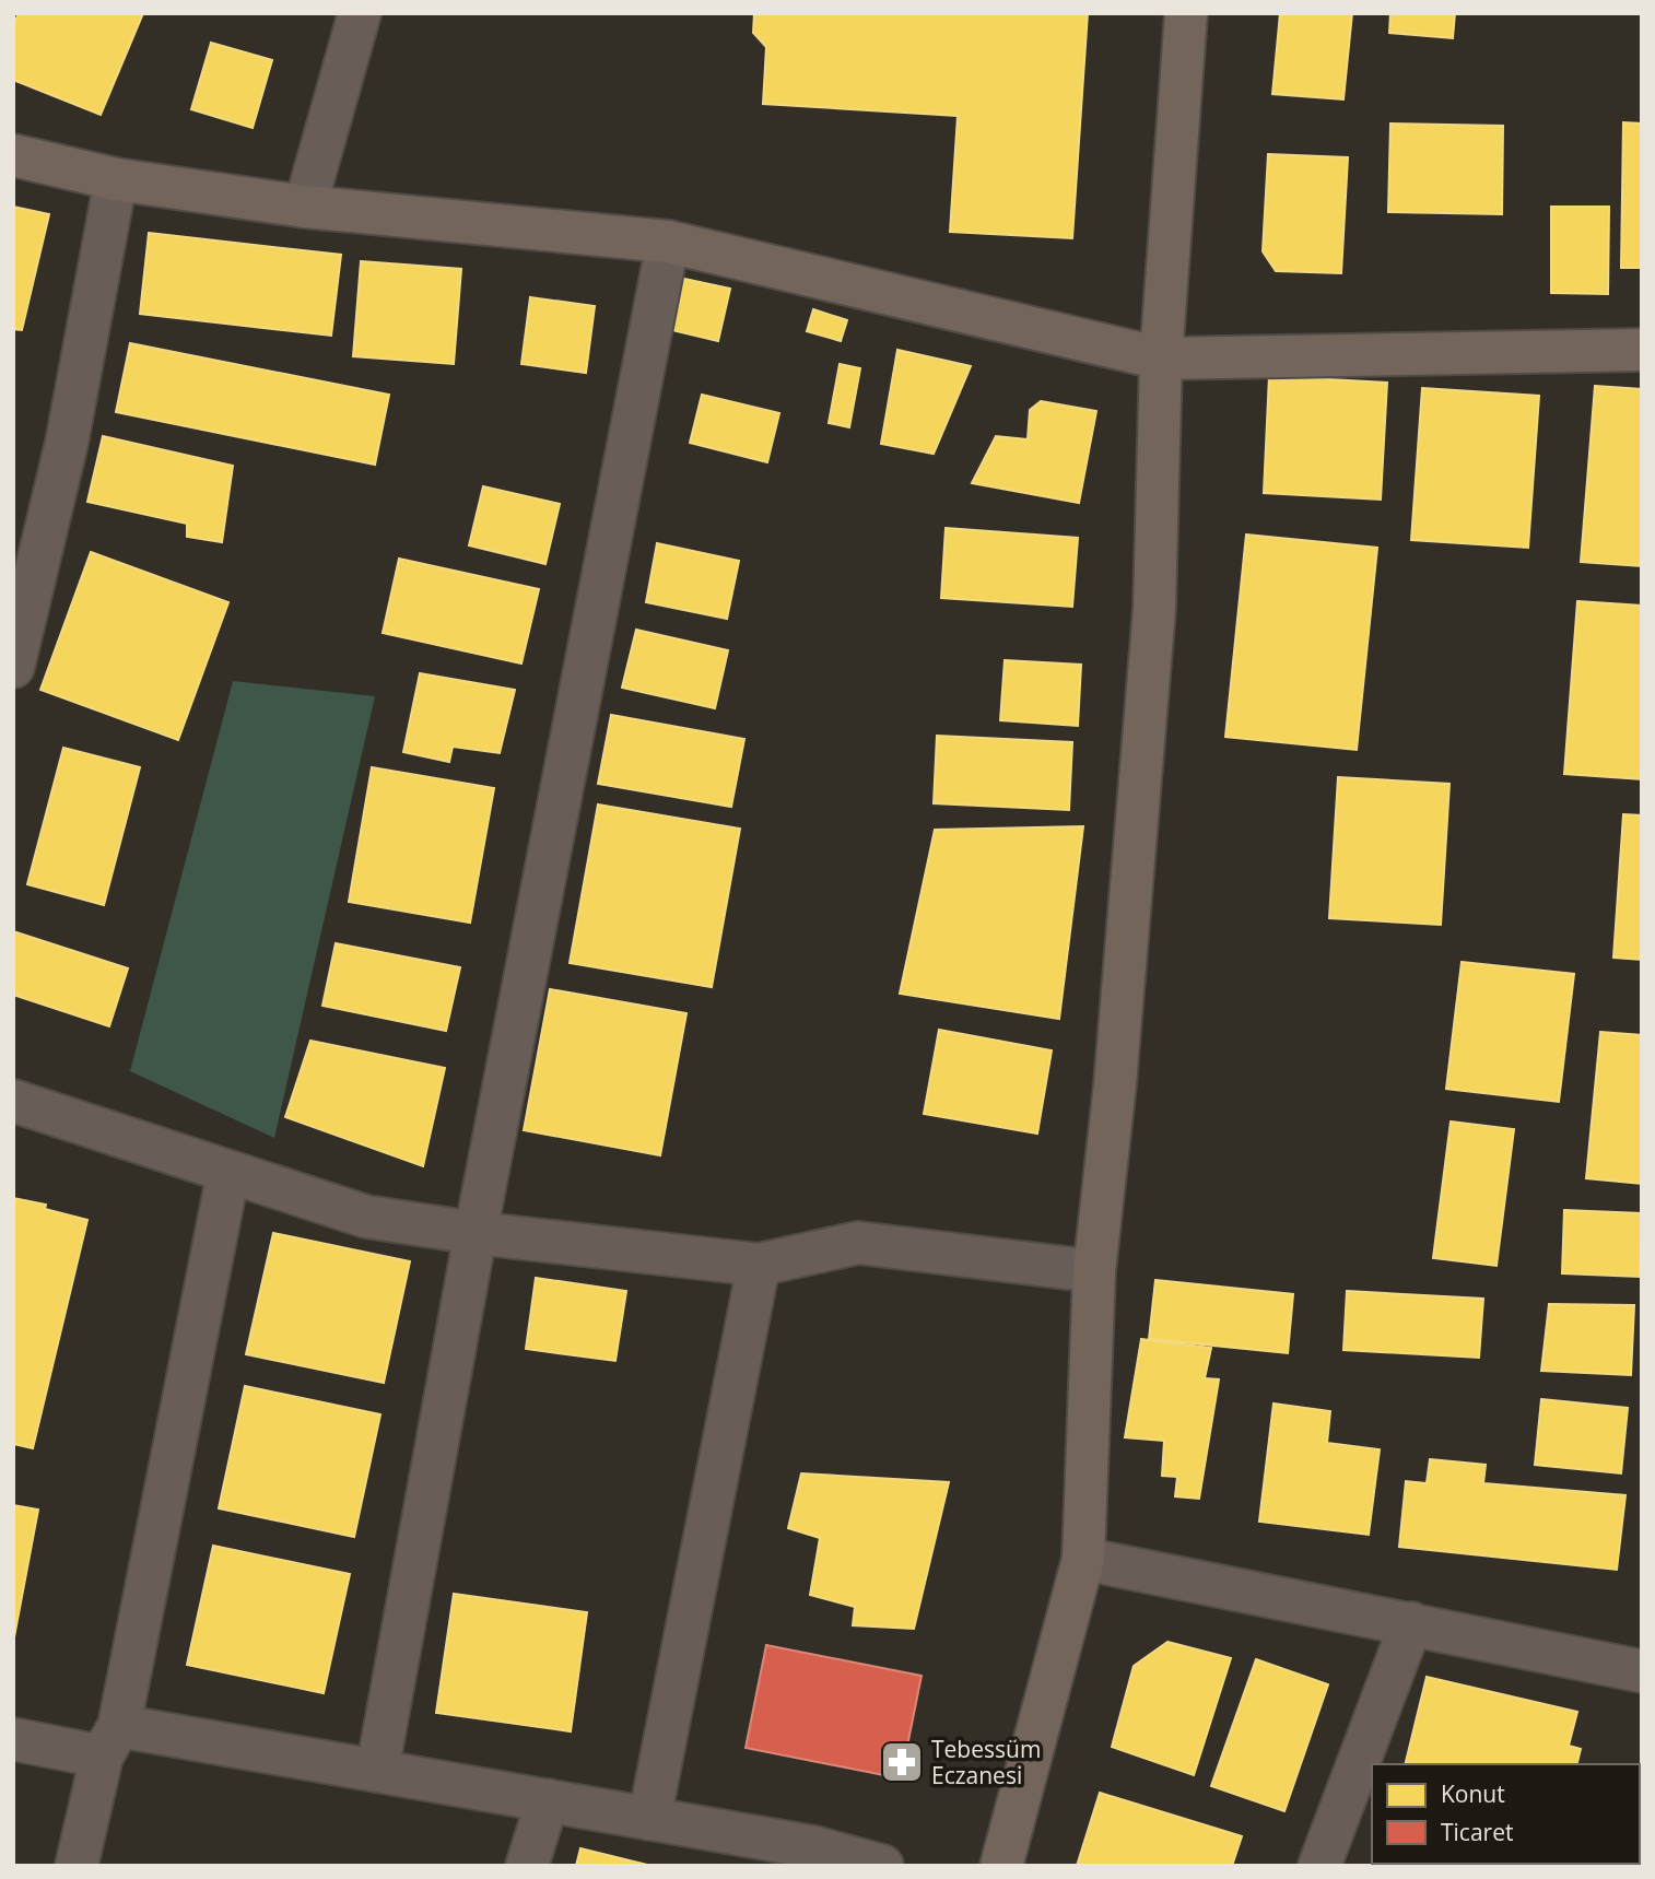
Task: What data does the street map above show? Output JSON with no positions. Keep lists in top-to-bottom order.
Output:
{
  "places": {
    "pharmacy": ["Tebessüm Eczanesi"]
  },
  "legend": ["Konut", "Ticaret"]
}
